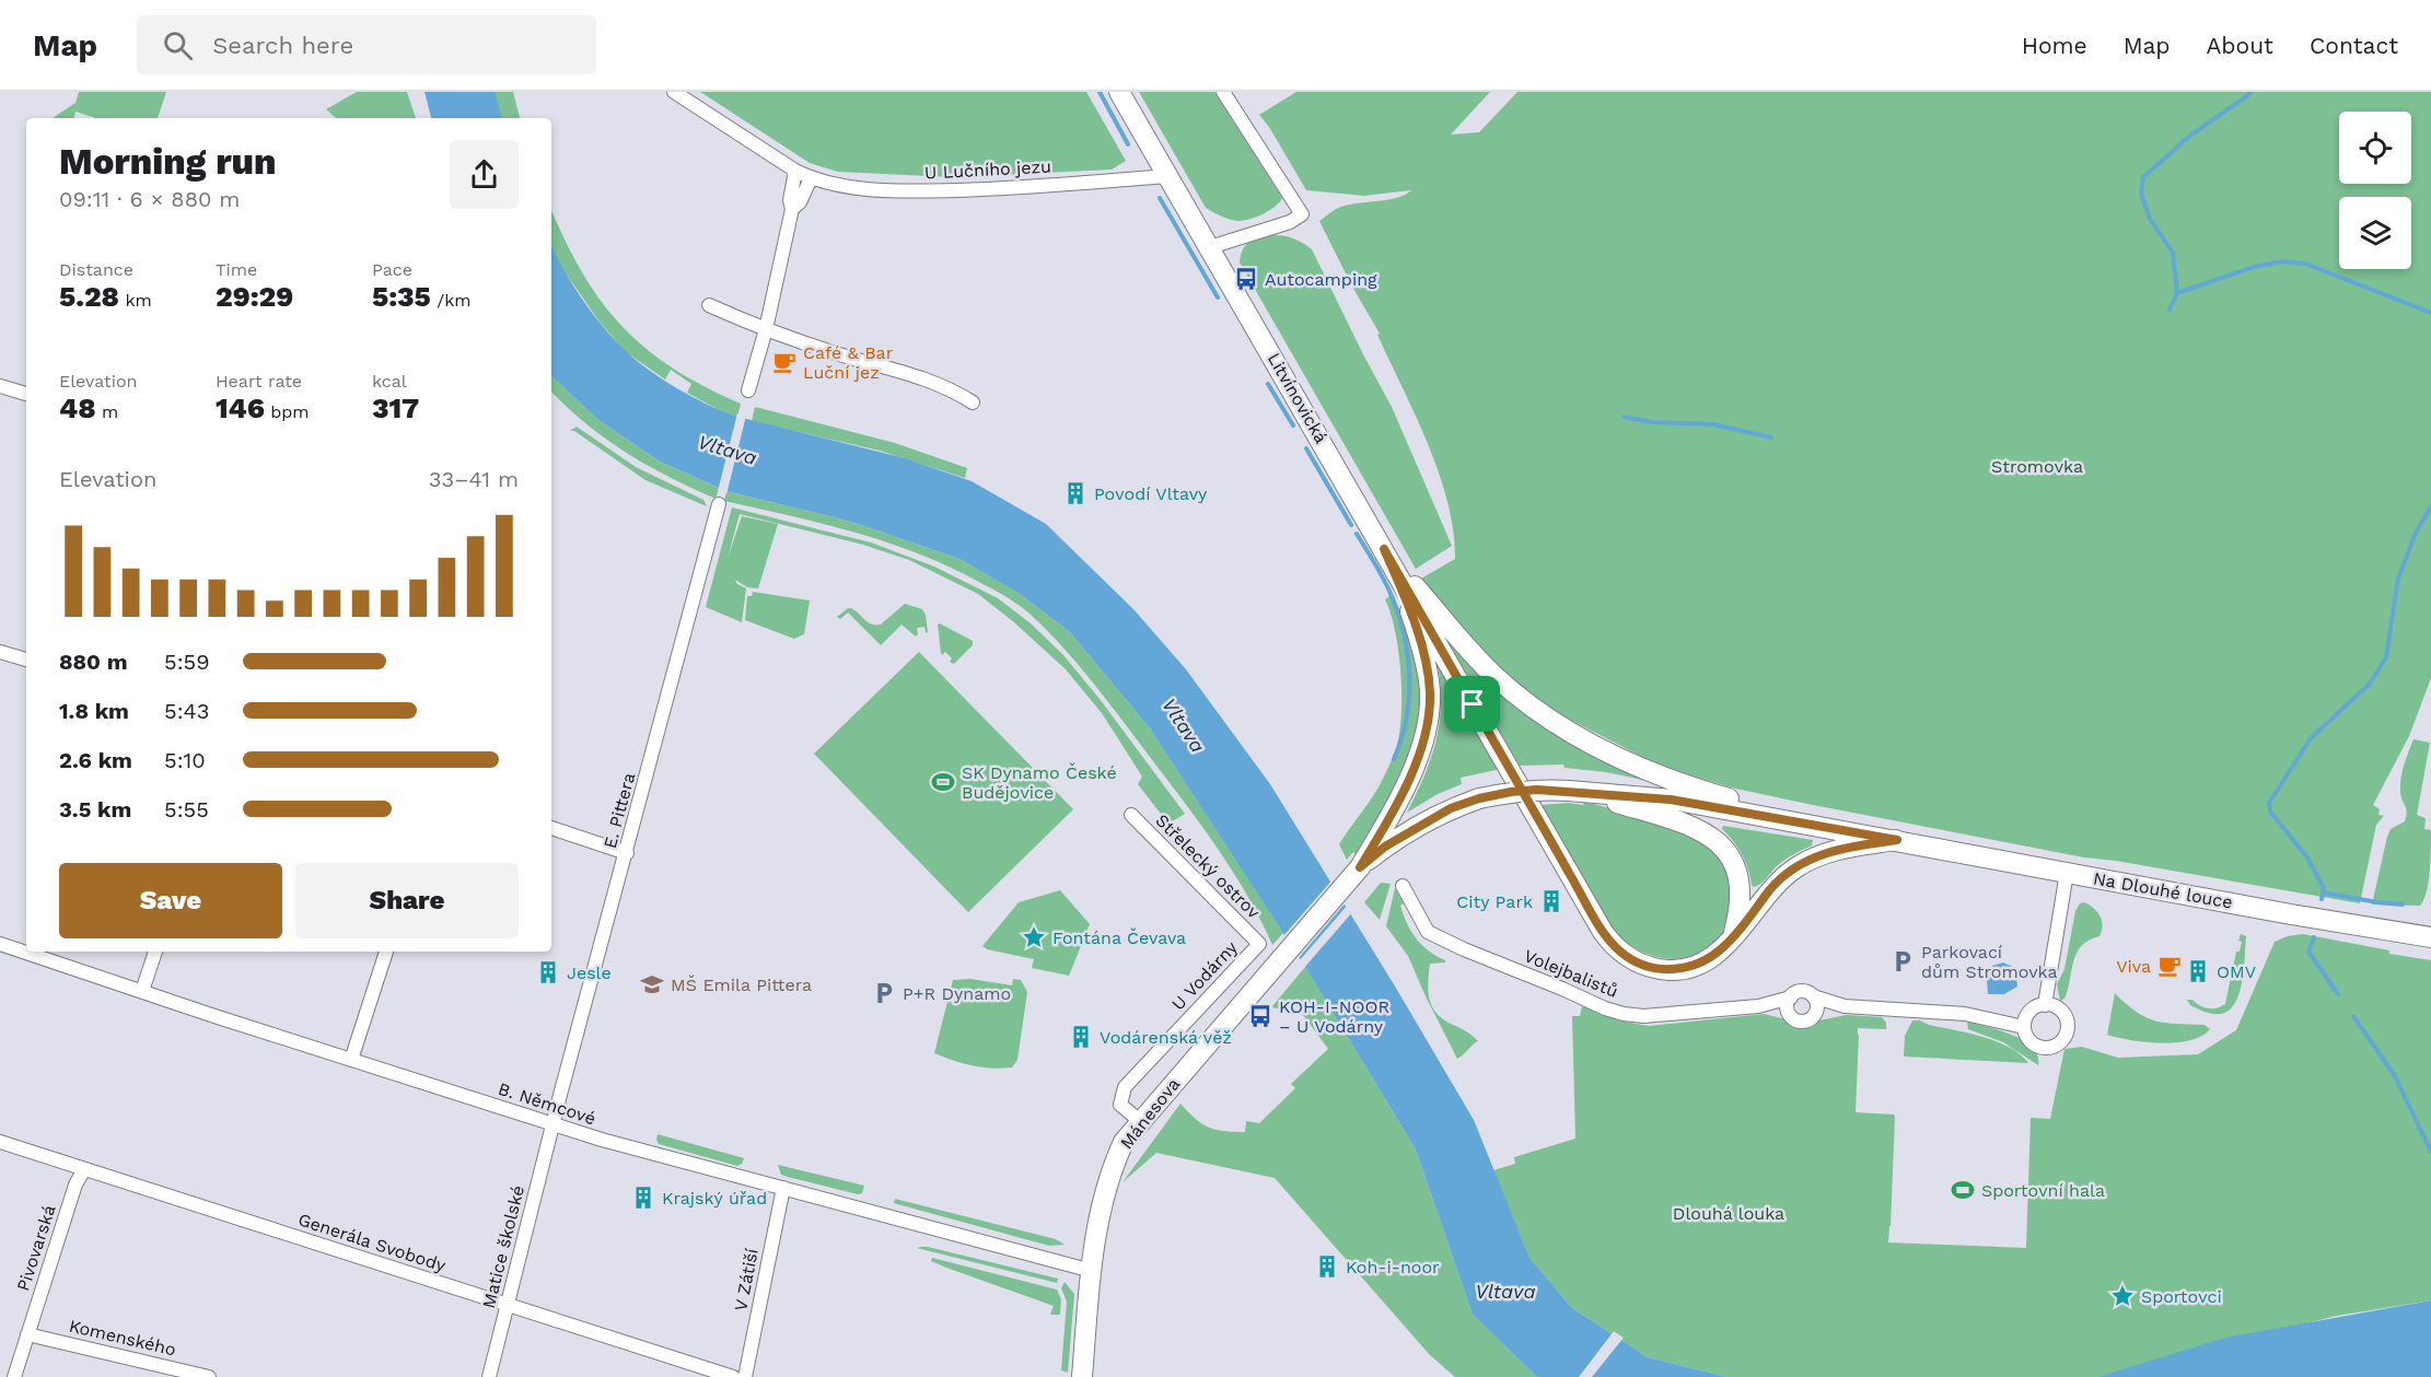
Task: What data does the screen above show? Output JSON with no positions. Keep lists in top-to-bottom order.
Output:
{
  "streets": {
    "main road": ["Litvínovická", "Na Dlouhé louce", "Mánesova"],
    "street": [
      "U Lučního jezu",
      "E. Pittera",
      "Střelecký ostrov",
      "Volejbalistů",
      "U Vodárny",
      "B. Němcové",
      "Generála Svobody",
      "Matice školské",
      "Pivovarská",
      "V Zátiší",
      "Komenského"
    ]
  },
  "crossings": [
    ["U Lučního jezu", "Litvínovická"],
    ["E. Pittera", "B. Němcové"],
    ["E. Pittera", "Matice školské"],
    ["Střelecký ostrov", "U Vodárny"],
    ["U Vodárny", "Mánesova"],
    ["B. Němcové", "Mánesova"],
    ["B. Němcové", "Matice školské"],
    ["B. Němcové", "V Zátiší"],
    ["Generála Svobody", "Matice školské"],
    ["Generála Svobody", "Pivovarská"],
    ["Pivovarská", "Komenského"]
  ],
  "water": ["Vltava"],
  "parks": ["Stromovka", "Dlouhá louka"],
  "places": {
    "bus stop": ["Autocamping", "KOH-I-NOOR – U Vodárny"],
    "cafe": ["Café & Bar Luční jez", "Viva"],
    "building": [
      "Povodí Vltavy",
      "City Park",
      "OMV",
      "Jesle",
      "Vodárenská věž",
      "Krajský úřad",
      "Koh-i-noor"
    ],
    "sports": ["SK Dynamo České Budějovice", "Sportovní hala"],
    "place": ["Fontána Čevava", "Sportovci"],
    "parking": ["Parkovací dům Stromovka", "P+R Dynamo"],
    "school or university": ["MŠ Emila Pittera"]
  },
  "page": {
    "header": "Map",
    "search": "Search here",
    "nav": [
      "Home",
      "Map",
      "About",
      "Contact"
    ],
    "heading": ["Morning run", "09:11 · 6 × 880 m"],
    "stats": [
      ["Distance", "5.28 km"],
      ["Time", "29:29"],
      ["Pace", "5:35 /km"],
      ["Elevation", "48 m"],
      ["Heart rate", "146 bpm"],
      ["kcal", "317"]
    ],
    "chart": ["Elevation", "33–41 m"],
    "list": [
      {
        "name": "880 m",
        "note": "5:59"
      },
      {
        "name": "1.8 km",
        "note": "5:43"
      },
      {
        "name": "2.6 km",
        "note": "5:10"
      },
      {
        "name": "3.5 km",
        "note": "5:55"
      }
    ],
    "buttons": ["Save", "Share"]
  }
}
